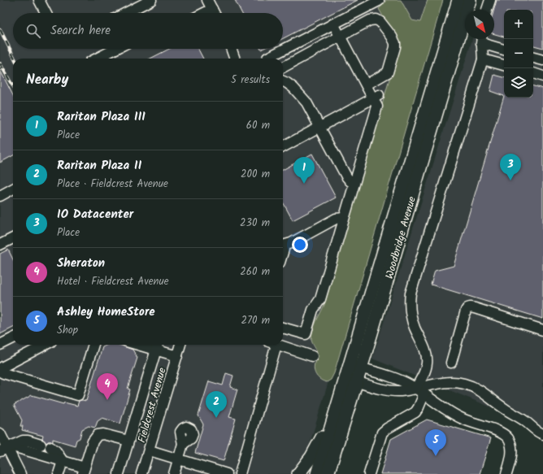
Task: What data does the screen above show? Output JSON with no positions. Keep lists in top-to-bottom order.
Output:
{
  "streets": {
    "main road": ["Woodbridge Avenue"],
    "street": ["Fieldcrest Avenue"]
  },
  "north": "bottom right",
  "page": {
    "map_buttons": ["+", "−"],
    "search": "Search here",
    "heading": ["Nearby", "5 results"],
    "list": [
      {
        "mark": "1",
        "name": "Raritan Plaza III",
        "note": "Place",
        "value": "60 m"
      },
      {
        "mark": "2",
        "name": "Raritan Plaza II",
        "note": "Place · Fieldcrest Avenue",
        "value": "200 m"
      },
      {
        "mark": "3",
        "name": "IO Datacenter",
        "note": "Place",
        "value": "230 m"
      },
      {
        "mark": "4",
        "name": "Sheraton",
        "note": "Hotel · Fieldcrest Avenue",
        "value": "260 m"
      },
      {
        "mark": "5",
        "name": "Ashley HomeStore",
        "note": "Shop",
        "value": "270 m"
      }
    ],
    "pins": [
      "3",
      "1",
      "4",
      "2",
      "5"
    ]
  }
}
